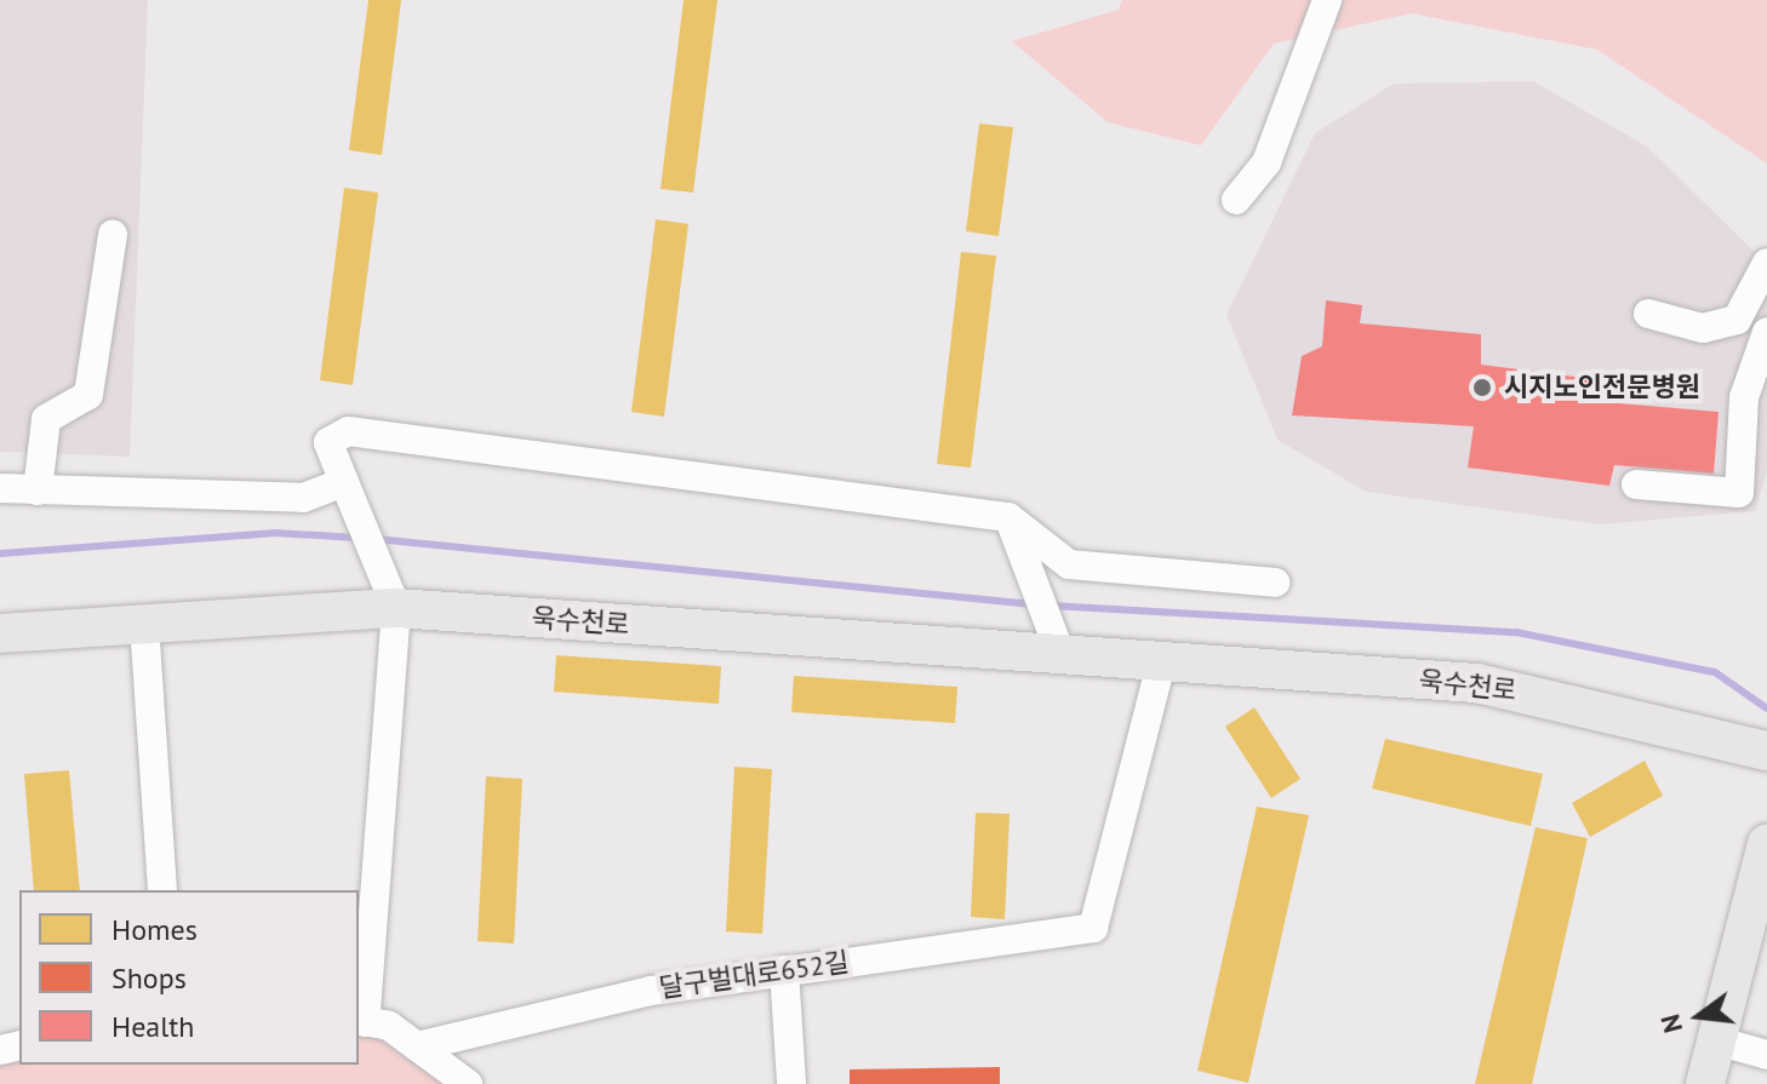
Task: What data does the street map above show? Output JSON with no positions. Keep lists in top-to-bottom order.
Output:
{
  "streets": {
    "main road": ["욱수천로"],
    "street": ["달구벌대로652길"]
  },
  "crossings": [
    ["욱수천로", "달구벌대로652길"]
  ],
  "places": ["시지노인전문병원"],
  "legend": ["Homes", "Shops", "Health"],
  "north": "left"
}
